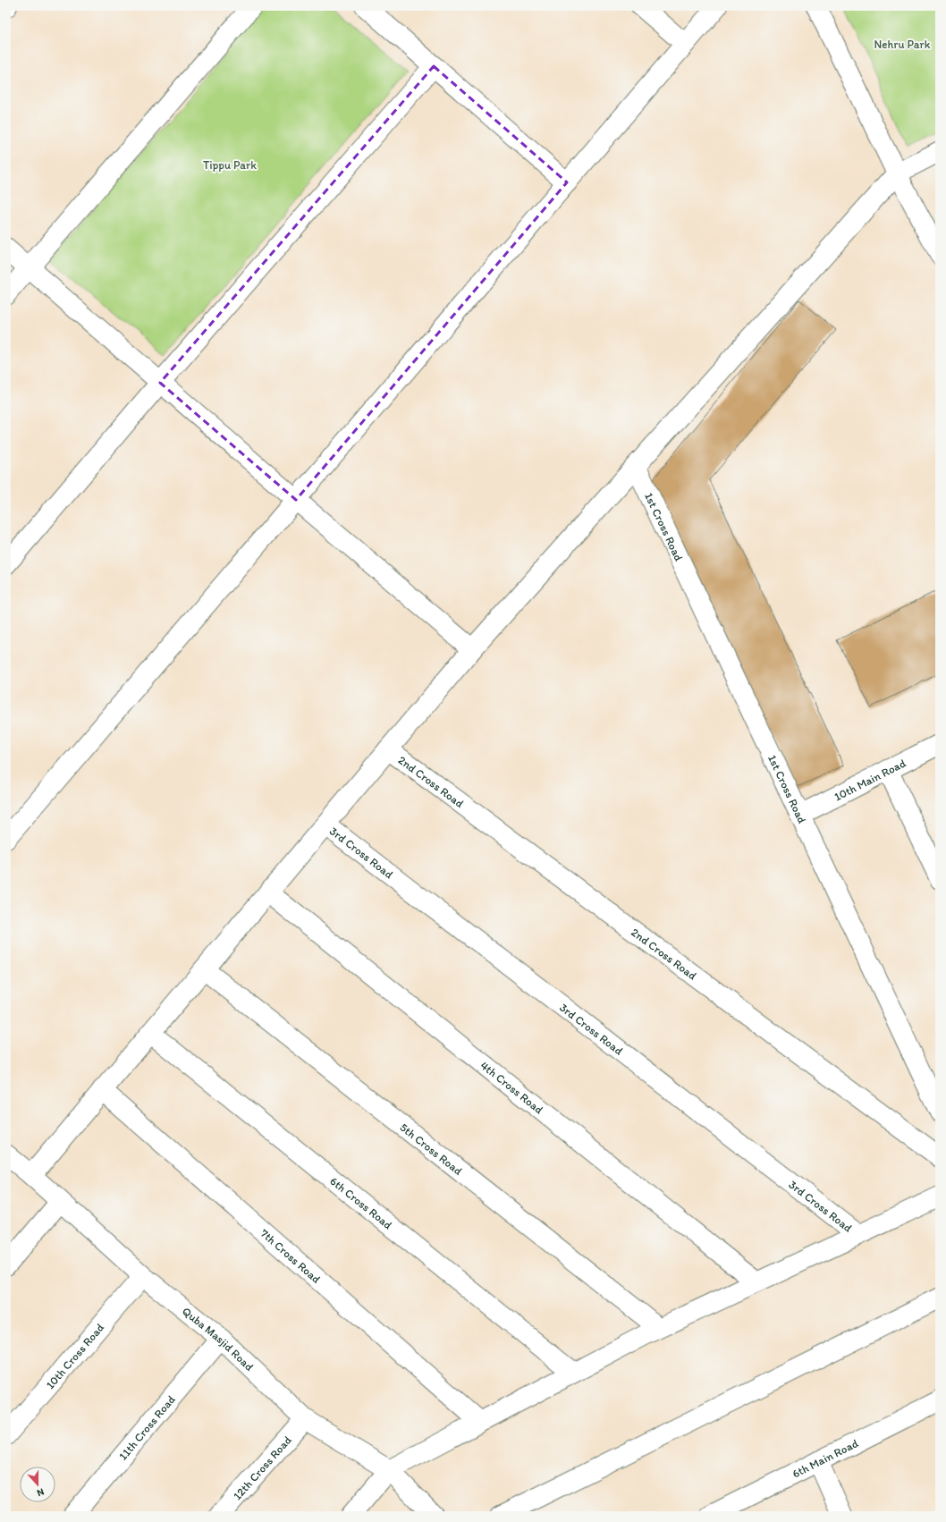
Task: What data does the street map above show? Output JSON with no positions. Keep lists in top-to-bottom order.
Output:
{
  "streets": {
    "street": [
      "1st Cross Road",
      "10th Main Road",
      "2nd Cross Road",
      "3rd Cross Road",
      "4th Cross Road",
      "5th Cross Road",
      "6th Cross Road",
      "7th Cross Road",
      "Quba Masjid Road",
      "10th Cross Road",
      "11th Cross Road",
      "6th Main Road",
      "12th Cross Road"
    ]
  },
  "crossings": [
    ["1st Cross Road", "10th Main Road"],
    ["Quba Masjid Road", "10th Cross Road"],
    ["Quba Masjid Road", "11th Cross Road"],
    ["Quba Masjid Road", "12th Cross Road"]
  ],
  "parks": ["Nehru Park", "Tippu Park"],
  "north": "bottom"
}
